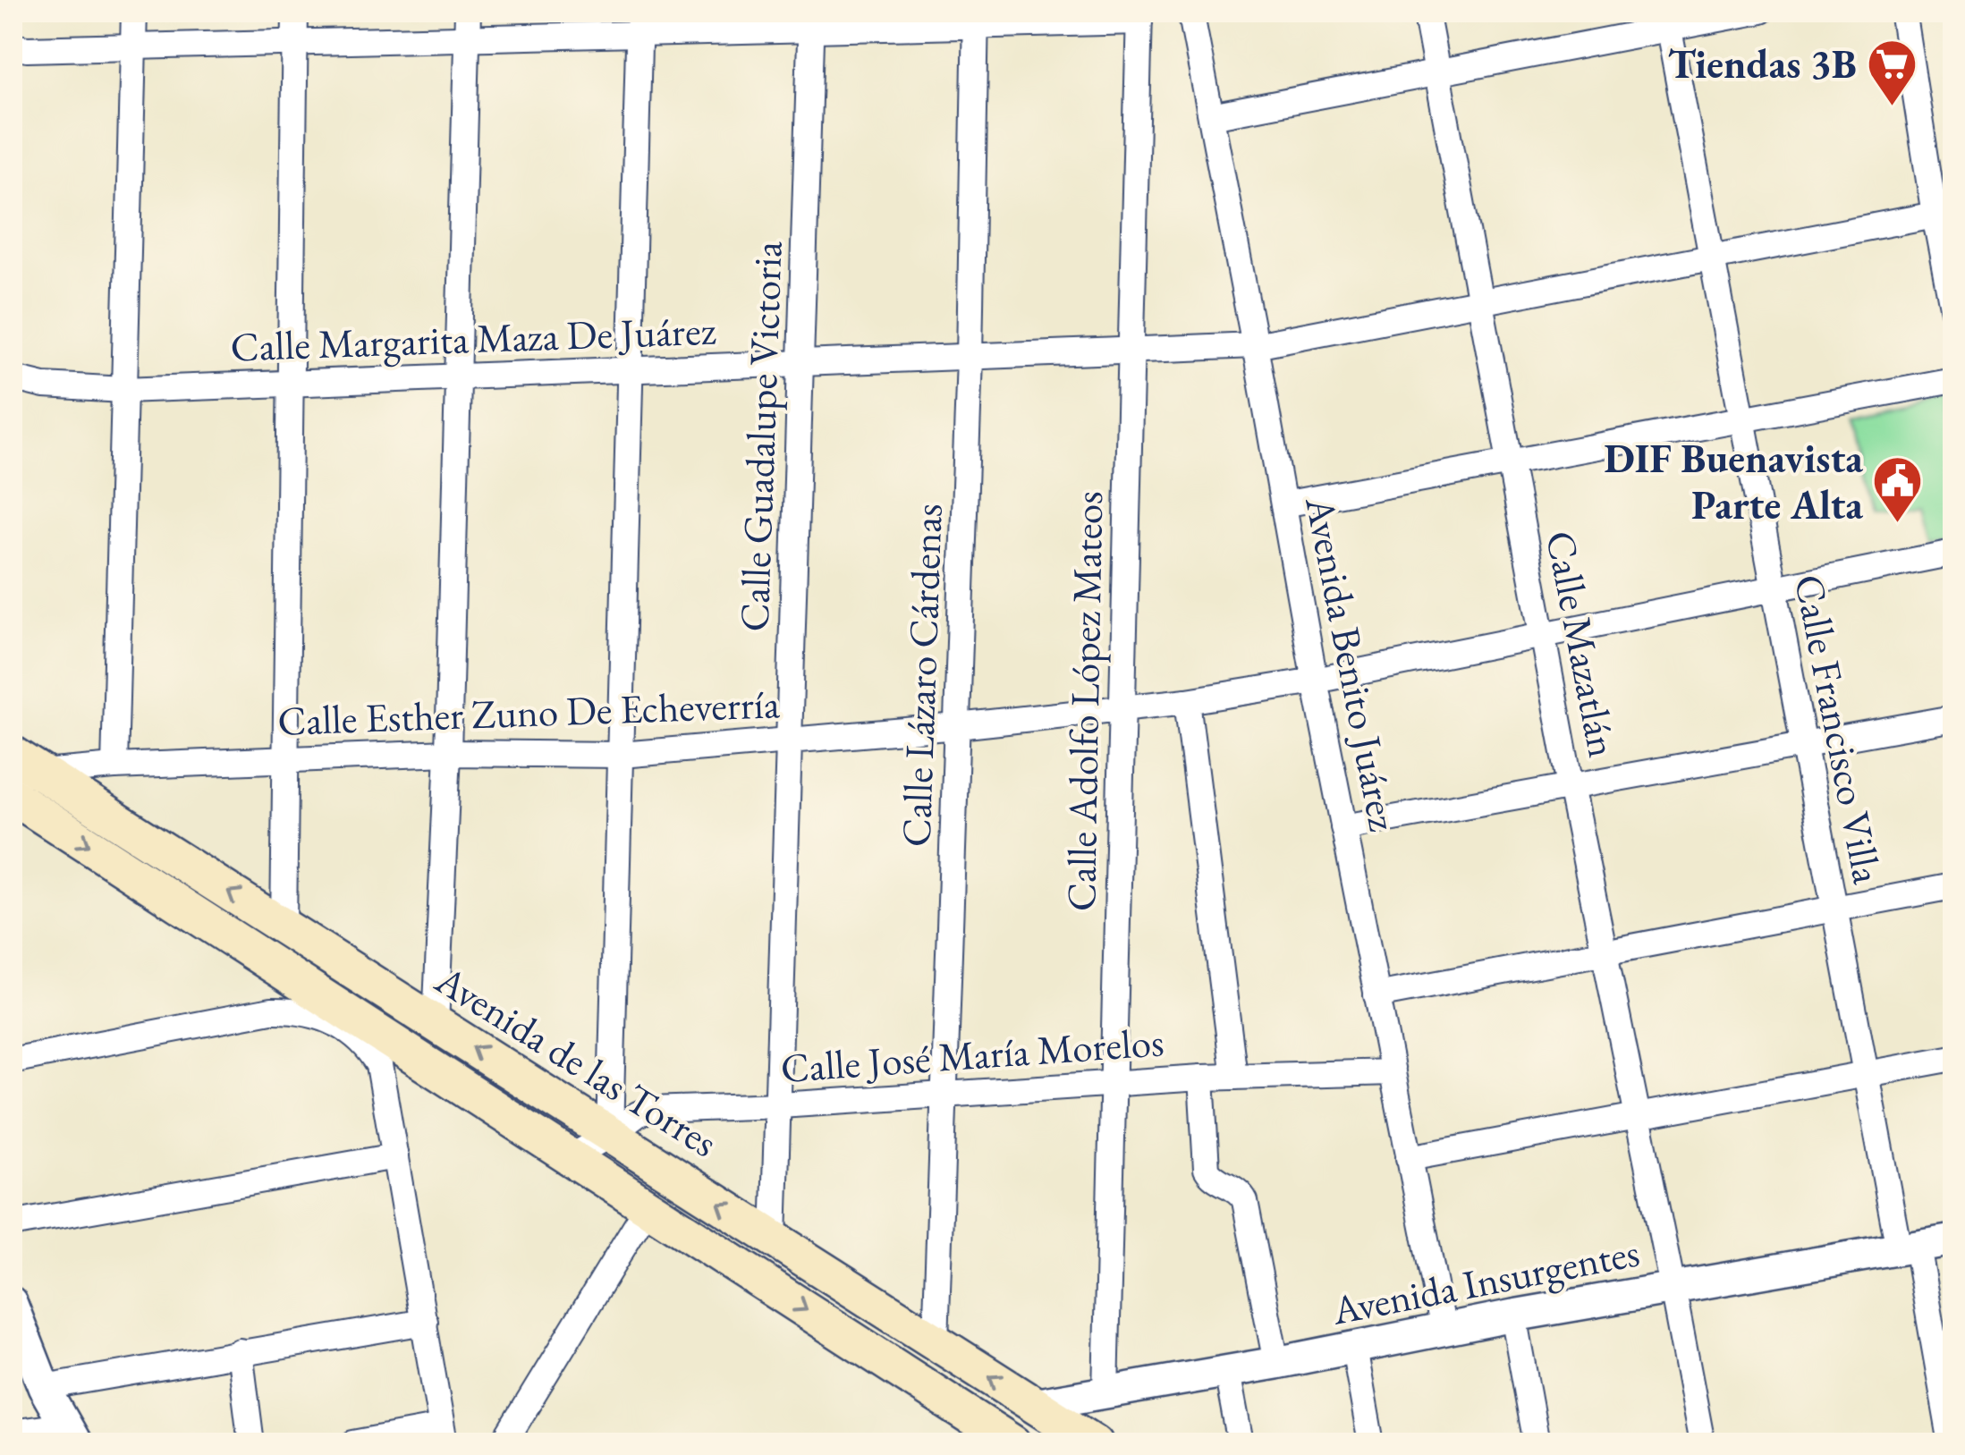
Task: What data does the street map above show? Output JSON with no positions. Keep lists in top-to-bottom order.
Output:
{
  "streets": {
    "main road": ["Avenida de las Torres"],
    "street": [
      "Calle Margarita Maza De Juárez",
      "Calle Guadalupe Victoria",
      "Calle Mazatlán",
      "Avenida Benito Juárez",
      "Calle Lázaro Cárdenas",
      "Calle Adolfo López Mateos",
      "Calle Esther Zuno De Echeverría",
      "Calle Francisco Villa",
      "Calle José María Morelos",
      "Avenida Insurgentes"
    ]
  },
  "crossings": [
    ["Calle Margarita Maza De Juárez", "Calle Guadalupe Victoria"],
    ["Calle Margarita Maza De Juárez", "Calle Mazatlán"],
    ["Calle Margarita Maza De Juárez", "Avenida Benito Juárez"],
    ["Calle Margarita Maza De Juárez", "Calle Lázaro Cárdenas"],
    ["Calle Margarita Maza De Juárez", "Calle Adolfo López Mateos"],
    ["Calle Margarita Maza De Juárez", "Calle Francisco Villa"],
    ["Calle Guadalupe Victoria", "Calle Esther Zuno De Echeverría"],
    ["Calle Guadalupe Victoria", "Calle José María Morelos"],
    ["Calle Guadalupe Victoria", "Avenida de las Torres"],
    ["Calle Mazatlán", "Calle Esther Zuno De Echeverría"],
    ["Calle Mazatlán", "Avenida Insurgentes"],
    ["Avenida Benito Juárez", "Calle Esther Zuno De Echeverría"],
    ["Avenida Benito Juárez", "Calle José María Morelos"],
    ["Avenida Benito Juárez", "Avenida Insurgentes"],
    ["Calle Lázaro Cárdenas", "Calle Esther Zuno De Echeverría"],
    ["Calle Lázaro Cárdenas", "Calle José María Morelos"],
    ["Calle Lázaro Cárdenas", "Avenida de las Torres"],
    ["Calle Adolfo López Mateos", "Calle Esther Zuno De Echeverría"],
    ["Calle Adolfo López Mateos", "Calle José María Morelos"],
    ["Calle Adolfo López Mateos", "Avenida Insurgentes"],
    ["Calle Esther Zuno De Echeverría", "Calle Francisco Villa"],
    ["Calle Esther Zuno De Echeverría", "Avenida de las Torres"],
    ["Calle Francisco Villa", "Avenida Insurgentes"],
    ["Calle José María Morelos", "Avenida de las Torres"],
    ["Avenida de las Torres", "Avenida Insurgentes"]
  ],
  "places": {
    "supermarket": ["Tiendas 3B"],
    "public building": ["DIF Buenavista Parte Alta"]
  }
}
